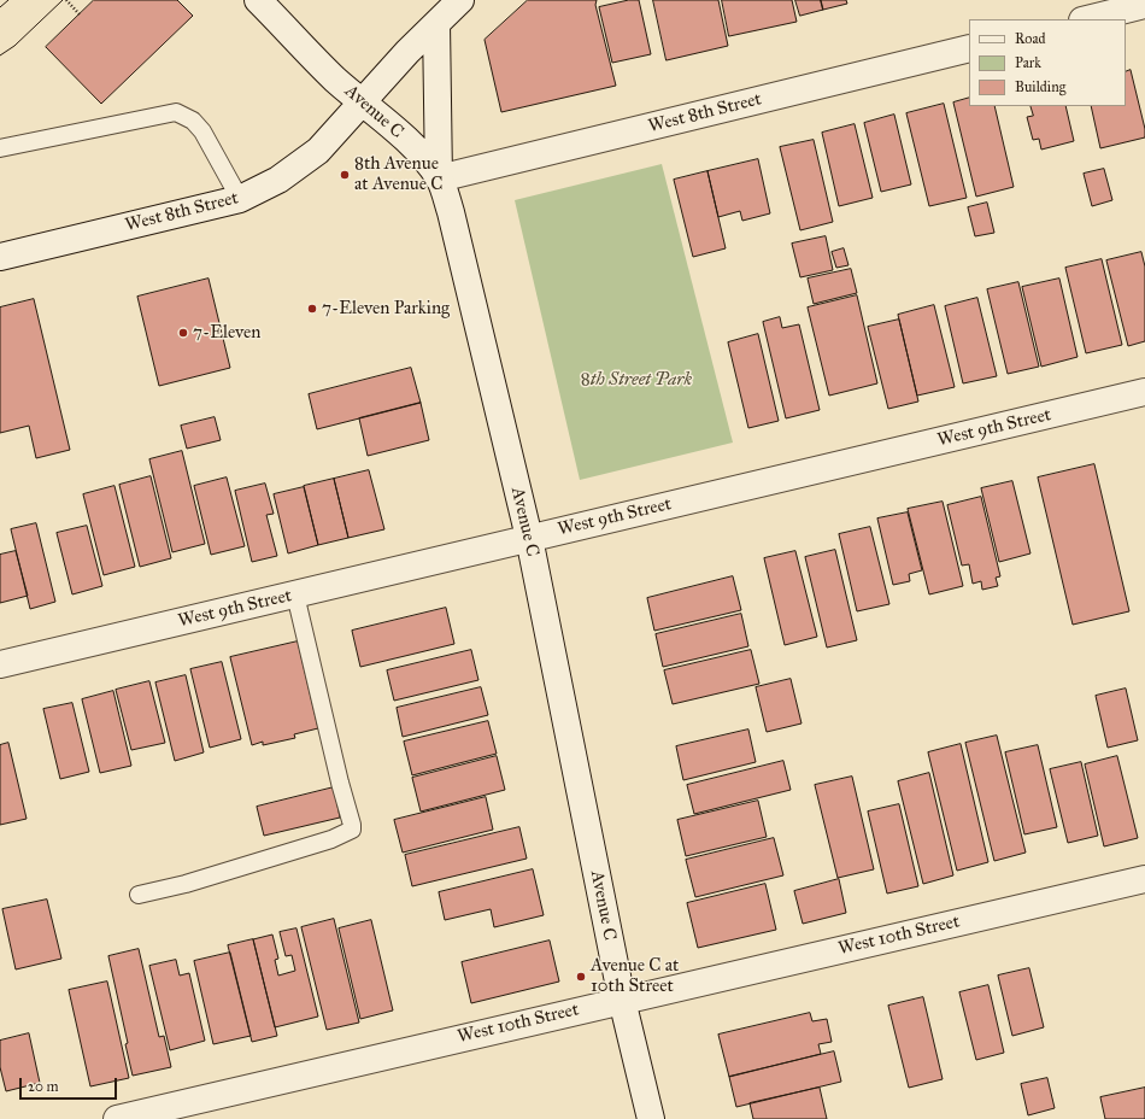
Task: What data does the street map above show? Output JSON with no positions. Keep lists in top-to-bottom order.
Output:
{
  "streets": {
    "street": [
      "Avenue C",
      "West 8th Street",
      "West 9th Street",
      "West 10th Street"
    ]
  },
  "crossings": [
    ["Avenue C", "West 8th Street"],
    ["Avenue C", "West 9th Street"],
    ["Avenue C", "West 10th Street"]
  ],
  "parks": ["8th Street Park"],
  "places": [
    "8th Avenue at Avenue C",
    "7-Eleven Parking",
    "7-Eleven",
    "Avenue C at 10th Street"
  ],
  "legend": ["Road", "Park", "Building"],
  "scale_bar": "20 m"
}
